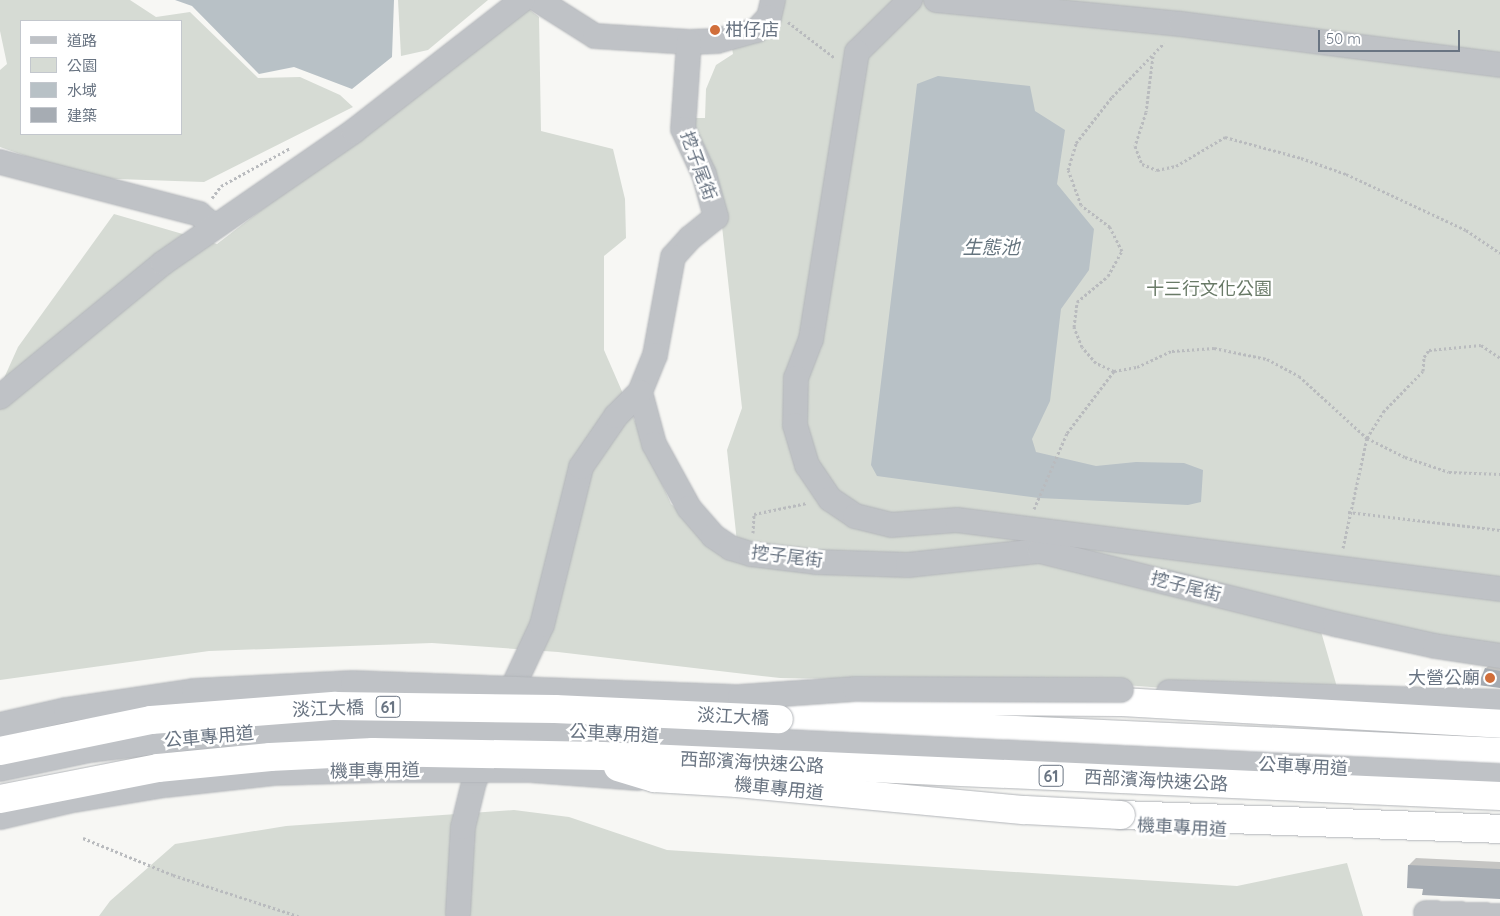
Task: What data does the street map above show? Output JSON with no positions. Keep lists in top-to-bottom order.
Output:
{
  "streets": {
    "highway": ["61", "淡江大橋", "西部濱海快速公路"],
    "lane": ["挖子尾街", "公車專用道", "機車專用道"]
  },
  "crossings": [
    ["61", "淡江大橋"],
    ["61", "西部濱海快速公路"]
  ],
  "water": ["生態池"],
  "parks": ["十三行文化公園"],
  "places": ["柑仔店", "大營公廟"],
  "legend": [
    "道路",
    "公園",
    "水域",
    "建築"
  ],
  "scale_bar": "50 m"
}
